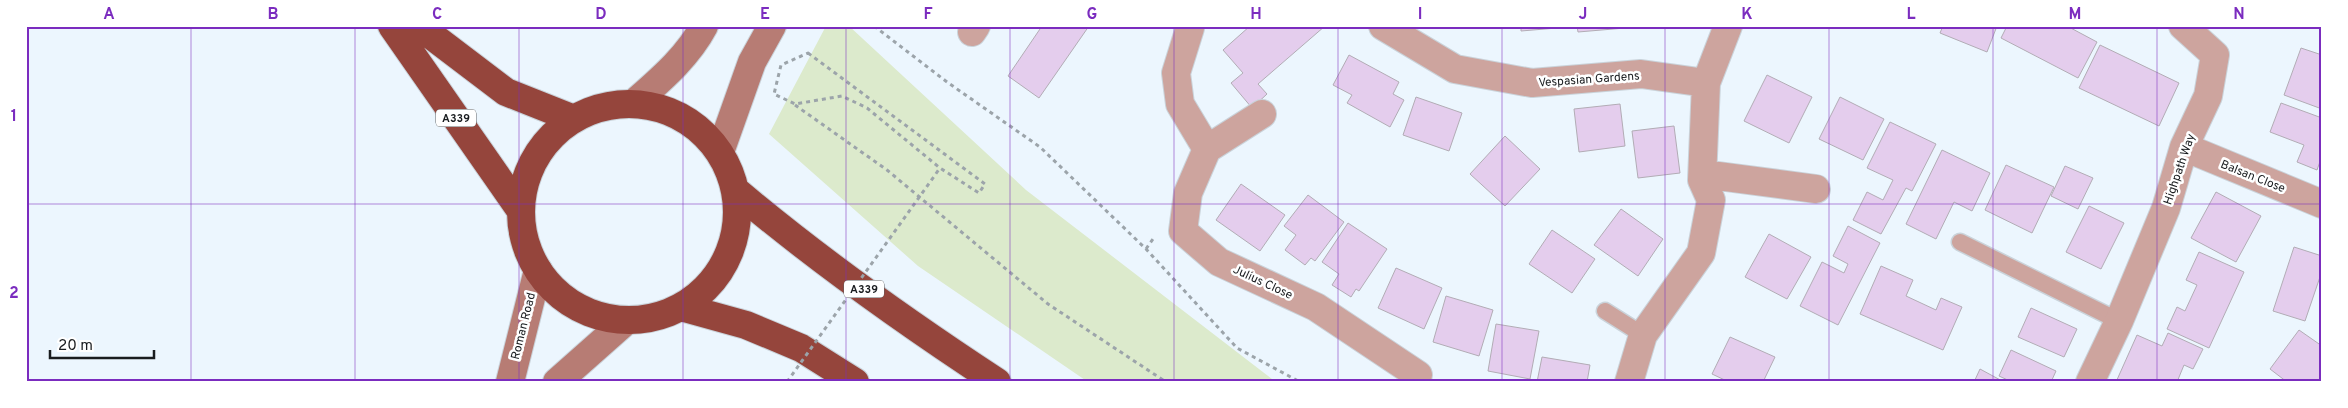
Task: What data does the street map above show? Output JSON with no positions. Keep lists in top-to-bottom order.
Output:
{
  "streets": {
    "highway": ["A339"],
    "street": [
      "Vespasian Gardens",
      "Highpath Way",
      "Balsan Close",
      "Julius Close",
      "Roman Road"
    ]
  },
  "crossings": [
    ["Highpath Way", "Balsan Close"]
  ],
  "scale_bar": "20 m",
  "grid": {
    "columns": [
      "A",
      "B",
      "C",
      "D",
      "E",
      "F",
      "G",
      "H",
      "I",
      "J",
      "K",
      "L",
      "M",
      "N"
    ],
    "rows": ["1", "2"]
  }
}
